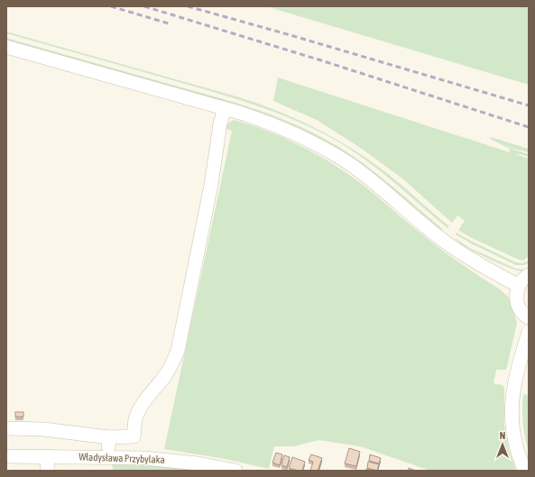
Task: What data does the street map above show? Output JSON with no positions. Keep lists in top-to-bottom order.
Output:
{
  "streets": {
    "street": ["Władysława Przybylaka"]
  },
  "north": "top"
}
